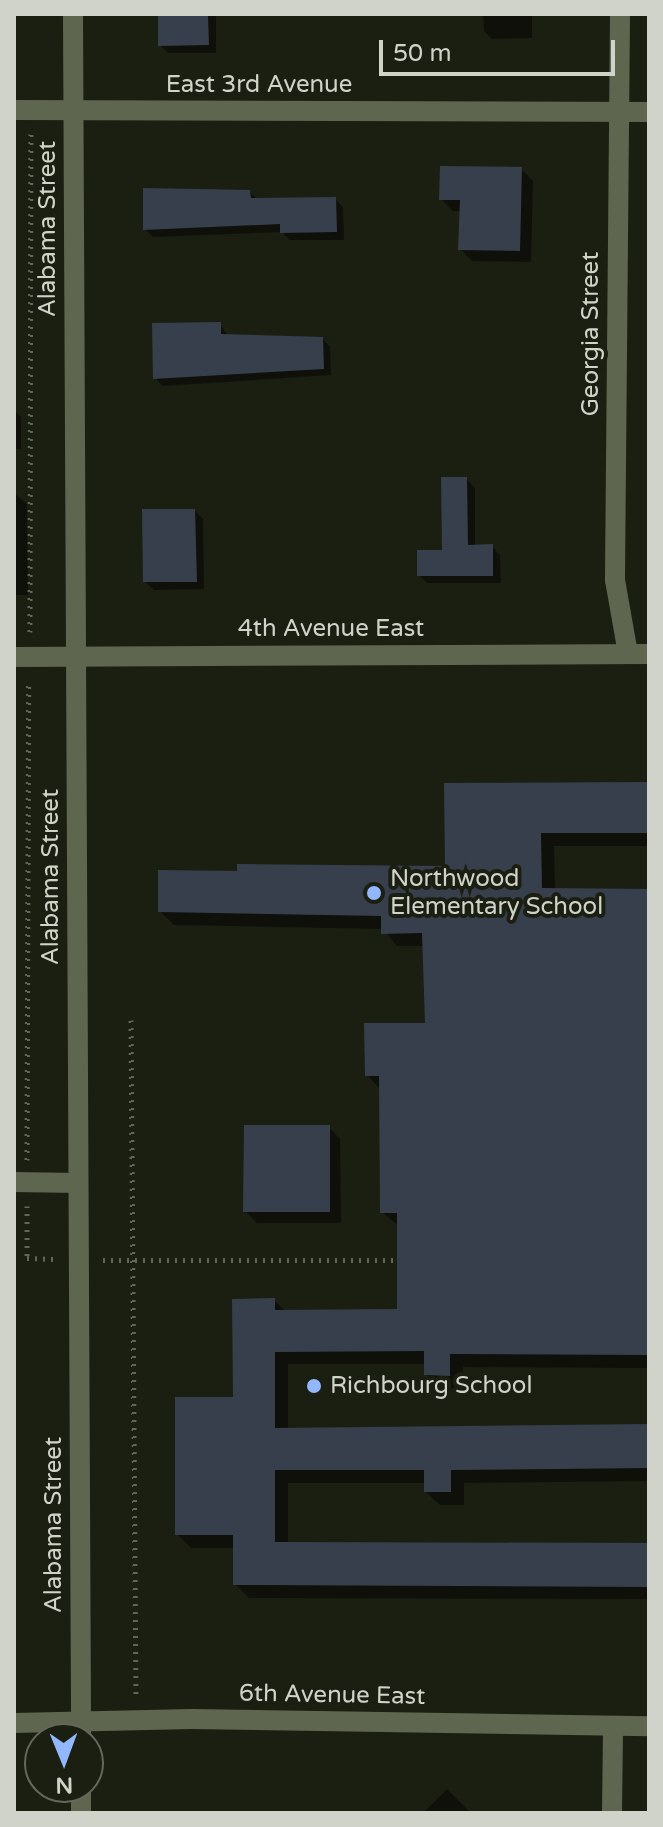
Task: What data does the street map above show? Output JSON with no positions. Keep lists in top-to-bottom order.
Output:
{
  "streets": {
    "street": [
      "East 3rd Avenue",
      "Alabama Street",
      "Georgia Street",
      "4th Avenue East",
      "6th Avenue East"
    ]
  },
  "crossings": [
    ["East 3rd Avenue", "Alabama Street"],
    ["East 3rd Avenue", "Georgia Street"],
    ["Alabama Street", "4th Avenue East"],
    ["Georgia Street", "4th Avenue East"]
  ],
  "places": ["Northwood Elementary School", "Richbourg School"],
  "scale_bar": "50 m",
  "north": "bottom"
}
